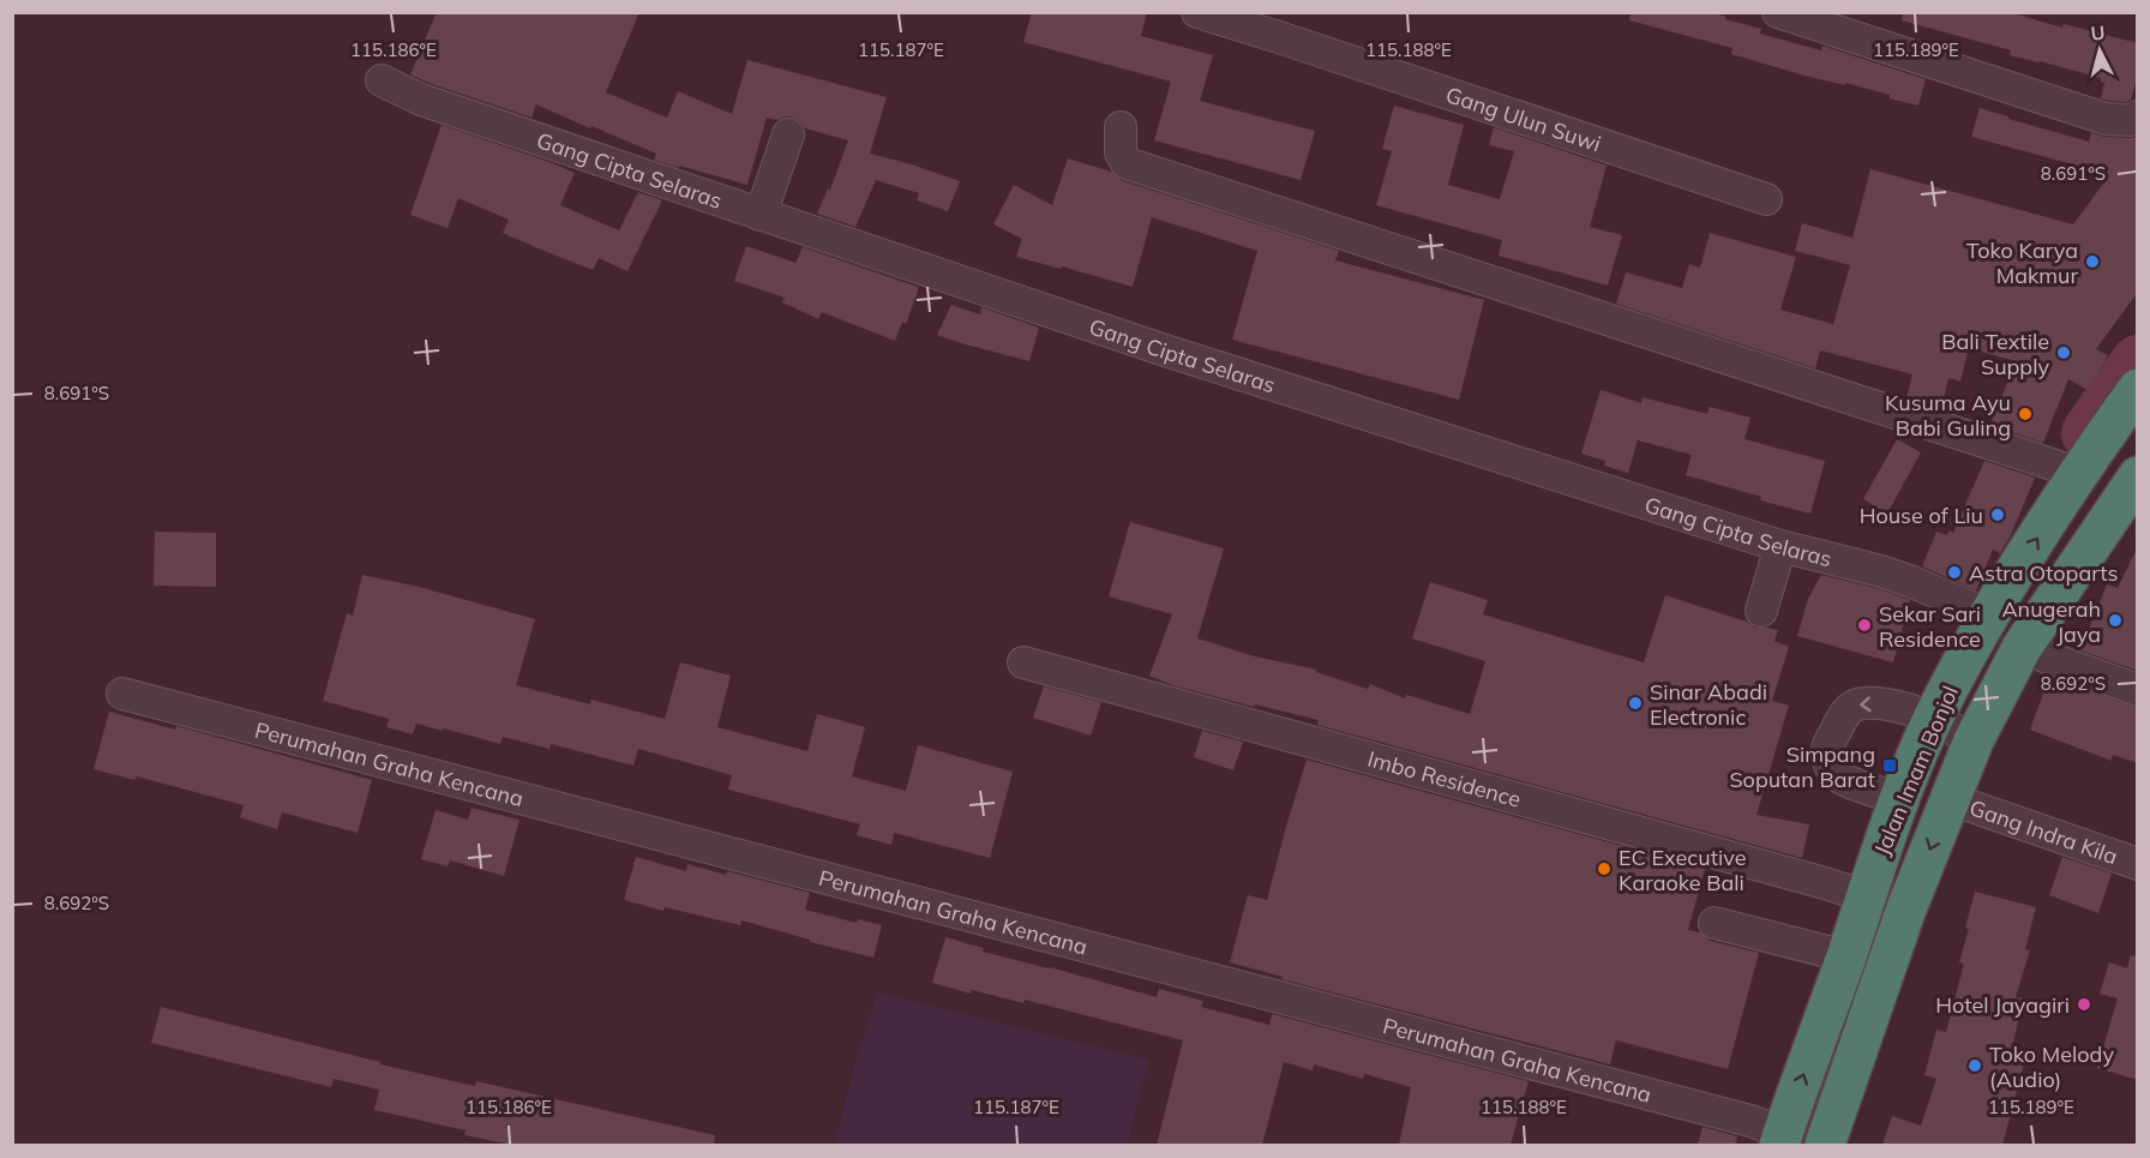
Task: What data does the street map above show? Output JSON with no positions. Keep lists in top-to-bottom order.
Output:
{
  "streets": {
    "highway": ["Jalan Imam Bonjol"],
    "street": [
      "Gang Ulun Suwi",
      "Gang Cipta Selaras",
      "Perumahan Graha Kencana",
      "Imbo Residence",
      "Gang Indra Kila"
    ]
  },
  "crossings": [
    ["Gang Cipta Selaras", "Jalan Imam Bonjol"],
    ["Perumahan Graha Kencana", "Jalan Imam Bonjol"],
    ["Jalan Imam Bonjol", "Imbo Residence"],
    ["Jalan Imam Bonjol", "Gang Indra Kila"]
  ],
  "places": {
    "other": [
      "Toko Karya Makmur",
      "Bali Textile Supply",
      "Kusuma Ayu Babi Guling",
      "House of Liu",
      "Astra Otoparts",
      "Anugerah Jaya",
      "Sekar Sari Residence",
      "Sinar Abadi Electronic",
      "EC Executive Karaoke Bali",
      "Hotel Jayagiri",
      "Toko Melody (Audio)"
    ],
    "transit": ["Simpang Soputan Barat"]
  },
  "north": "top",
  "coordinates": [
    "115.186°E",
    "115.187°E",
    "115.188°E",
    "115.189°E",
    "8.691°S",
    "8.692°S"
  ]
}
